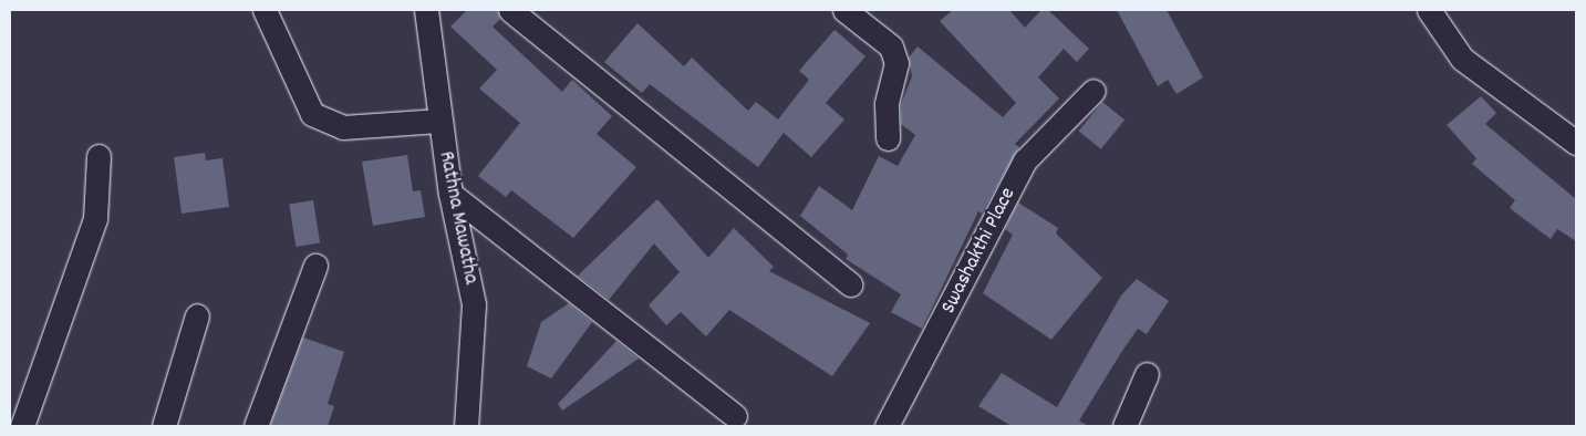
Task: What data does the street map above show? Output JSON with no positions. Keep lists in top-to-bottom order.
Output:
{
  "streets": {
    "street": ["Rathna Mawatha", "Swashakthi Place"]
  }
}
